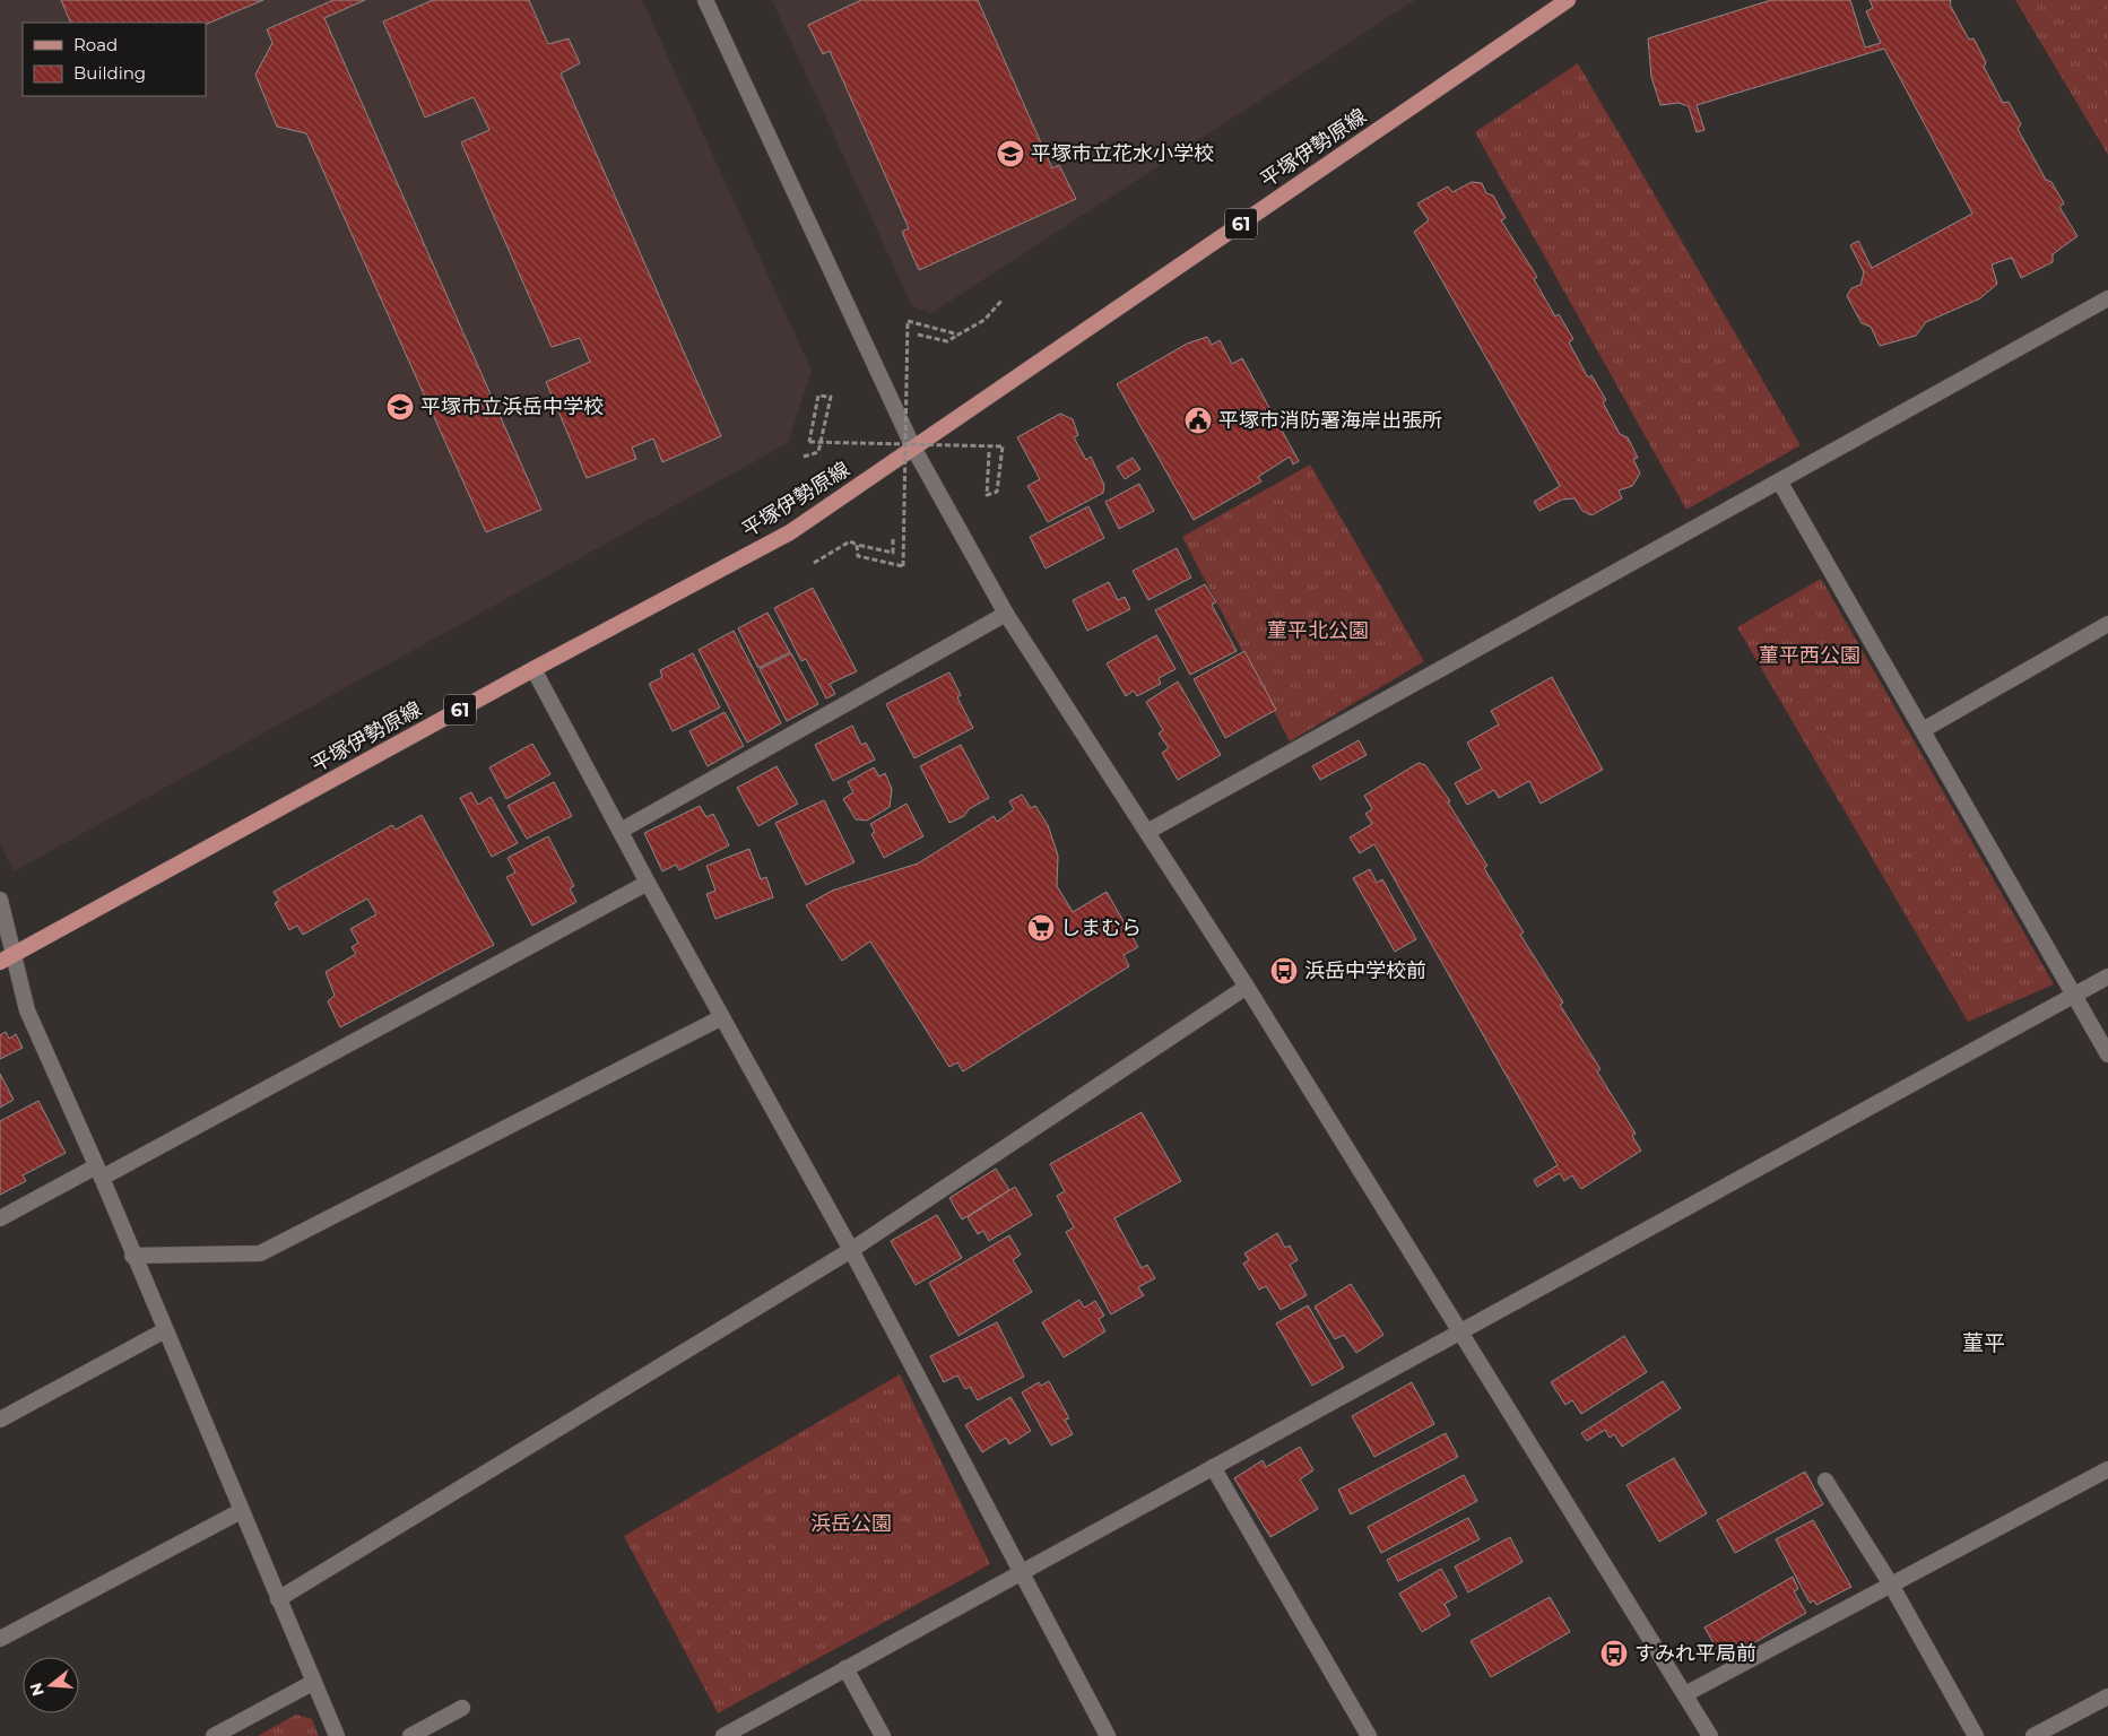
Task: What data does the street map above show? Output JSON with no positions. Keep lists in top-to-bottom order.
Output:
{
  "streets": {
    "main road": ["平塚伊勢原線", "61"]
  },
  "districts": ["菫平"],
  "parks": ["菫平北公園", "菫平西公園", "浜岳公園"],
  "places": {
    "school or university": ["平塚市立花水小学校", "平塚市立浜岳中学校"],
    "public building": ["平塚市消防署海岸出張所"],
    "supermarket": ["しまむら"],
    "bus stop": ["浜岳中学校前", "すみれ平局前"]
  },
  "legend": ["Road", "Building"],
  "north": "left"
}
